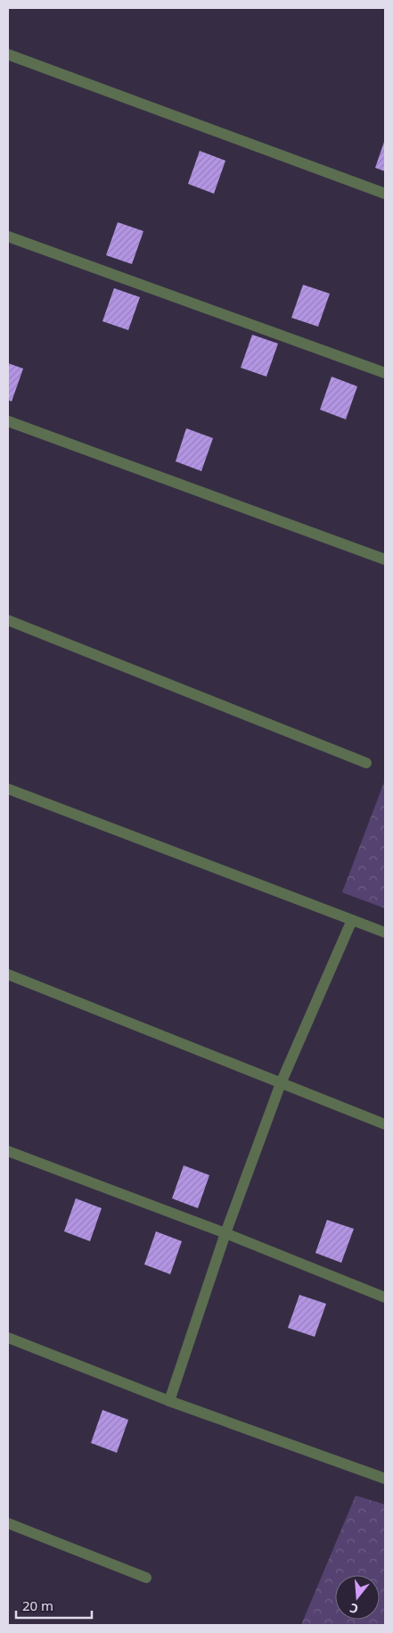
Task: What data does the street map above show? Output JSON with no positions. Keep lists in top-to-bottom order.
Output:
{
  "scale_bar": "20 m",
  "north": "bottom"
}
